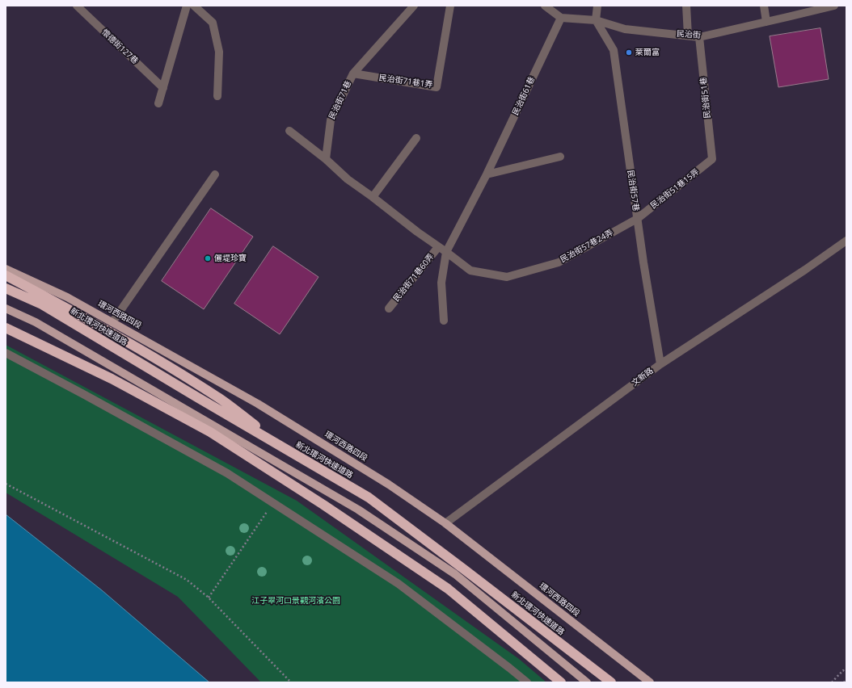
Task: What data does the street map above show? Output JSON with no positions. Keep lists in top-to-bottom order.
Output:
{
  "streets": {
    "highway": ["新北環河快速道路"],
    "main road": ["環河西路四段"],
    "street": [
      "民治街",
      "懷德街127巷",
      "民治街71巷1弄",
      "民治街61巷",
      "民治街51巷",
      "民治街71巷",
      "民治街51巷15弄",
      "民治街57巷",
      "民治街57巷24弄",
      "民治街71巷60弄",
      "文新路"
    ]
  },
  "crossings": [
    ["民治街", "民治街61巷"],
    ["民治街", "民治街51巷"],
    ["民治街", "民治街57巷"],
    ["民治街71巷1弄", "民治街71巷"],
    ["民治街61巷", "民治街57巷24弄"],
    ["民治街51巷", "民治街51巷15弄"],
    ["民治街51巷15弄", "民治街57巷"],
    ["民治街51巷15弄", "民治街57巷24弄"],
    ["民治街57巷", "民治街57巷24弄"],
    ["民治街57巷", "文新路"],
    ["環河西路四段", "文新路"]
  ],
  "parks": ["江子翠河口景觀河濱公園"],
  "places": ["萊爾富", "儷堤珍寶"]
}
